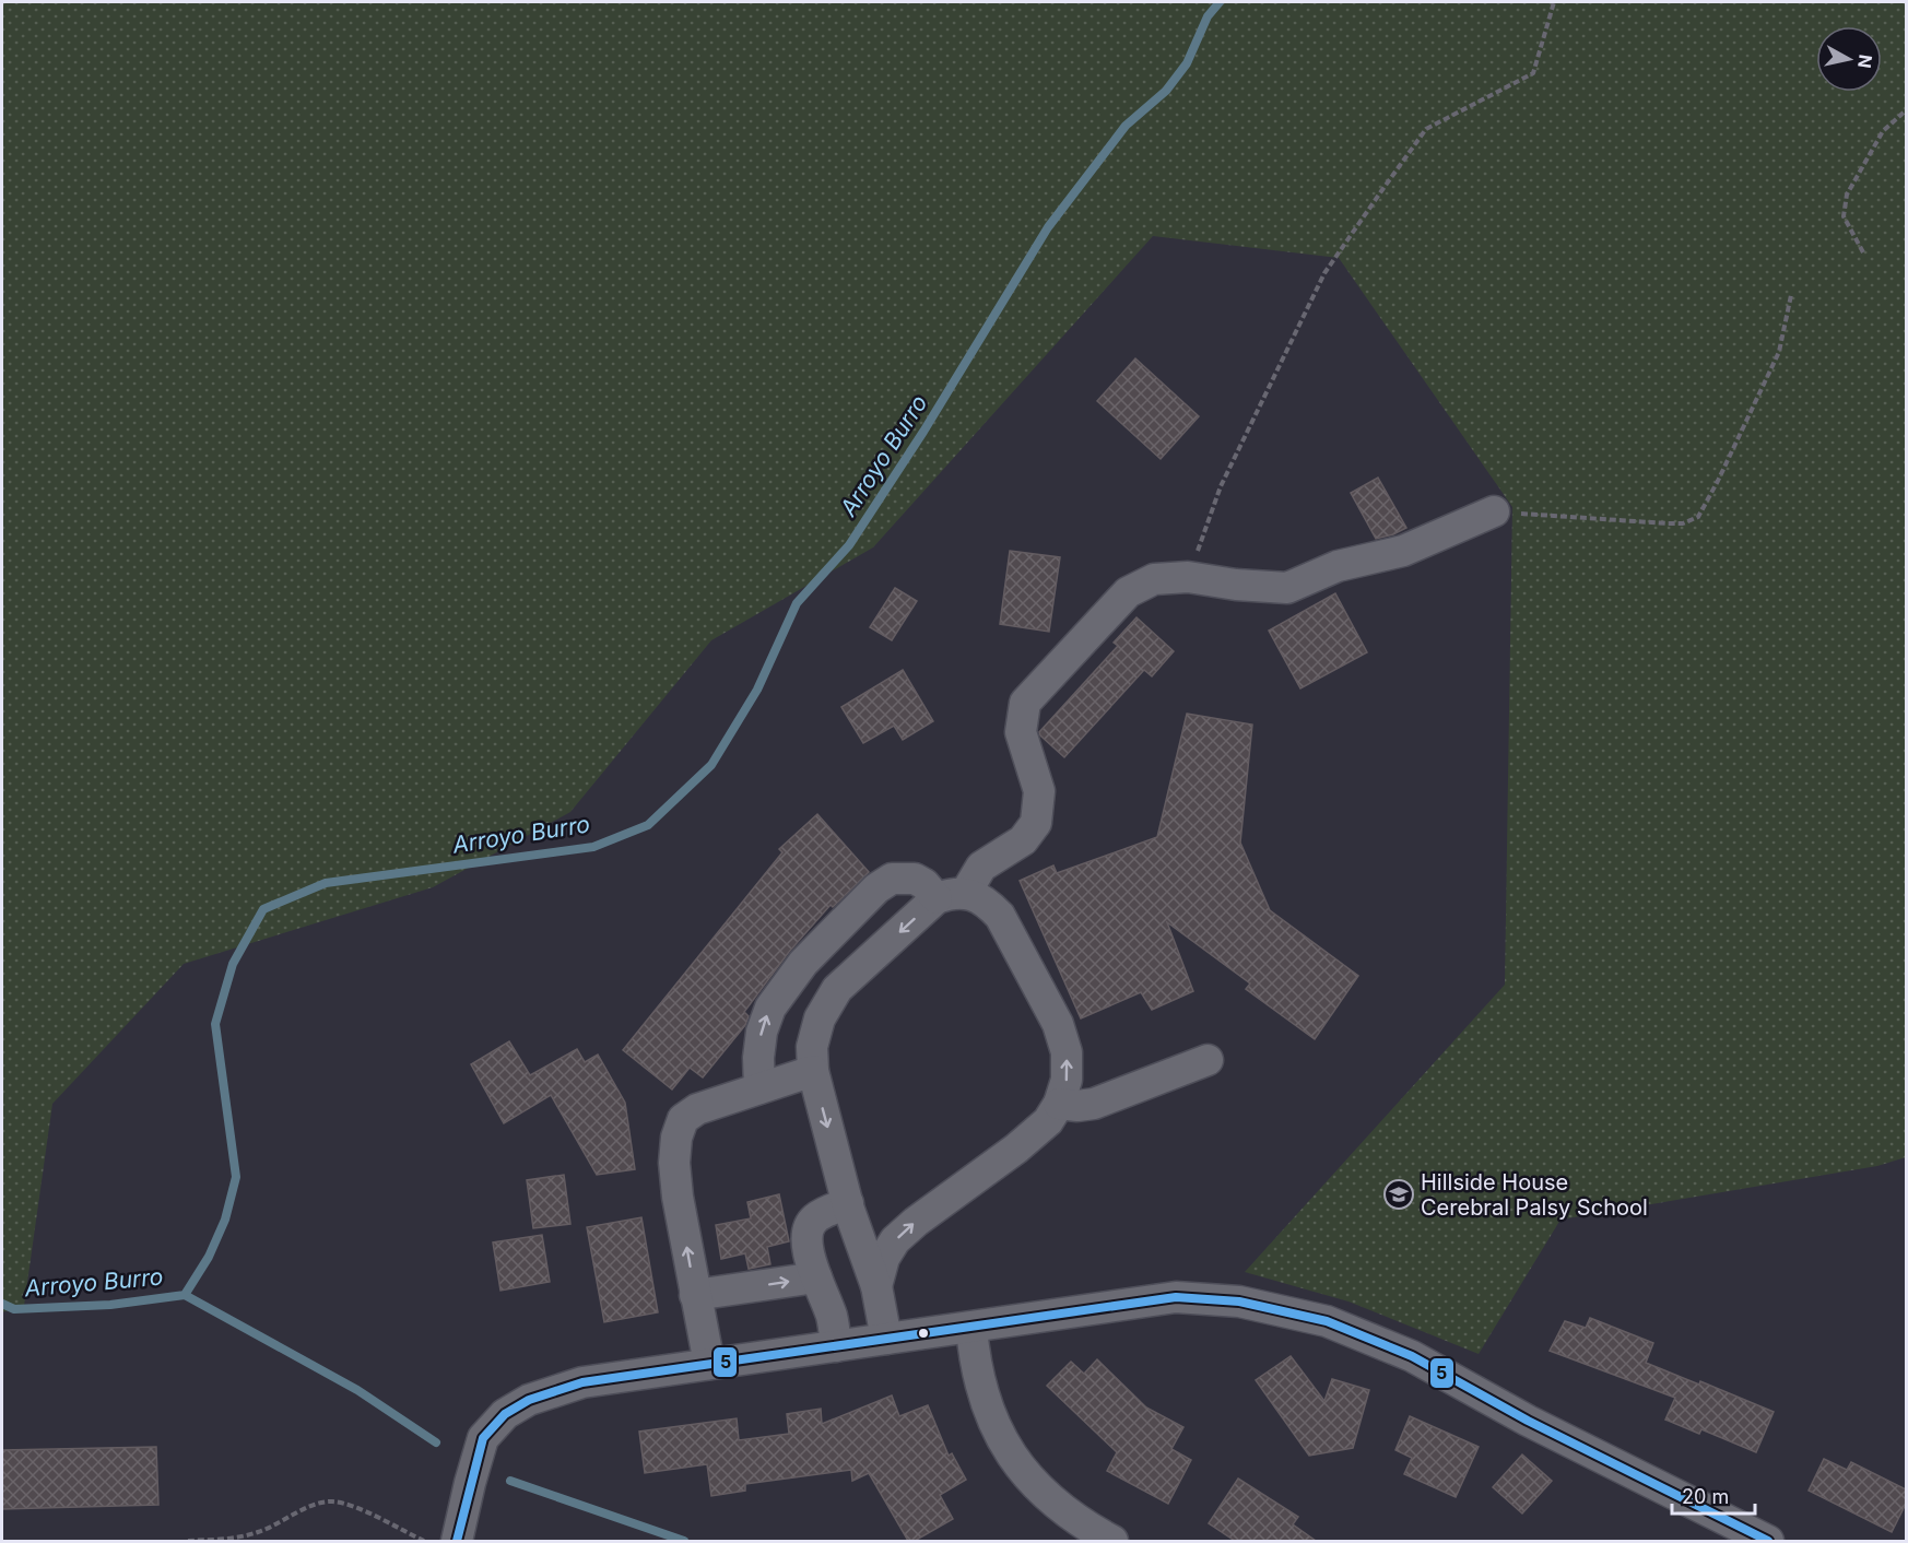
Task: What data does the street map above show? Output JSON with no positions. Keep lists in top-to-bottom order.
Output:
{
  "water": ["Arroyo Burro"],
  "places": {
    "school or university": ["Hillside House Cerebral Palsy School"]
  },
  "lines": ["transit line 5"],
  "scale_bar": "20 m",
  "north": "right"
}
